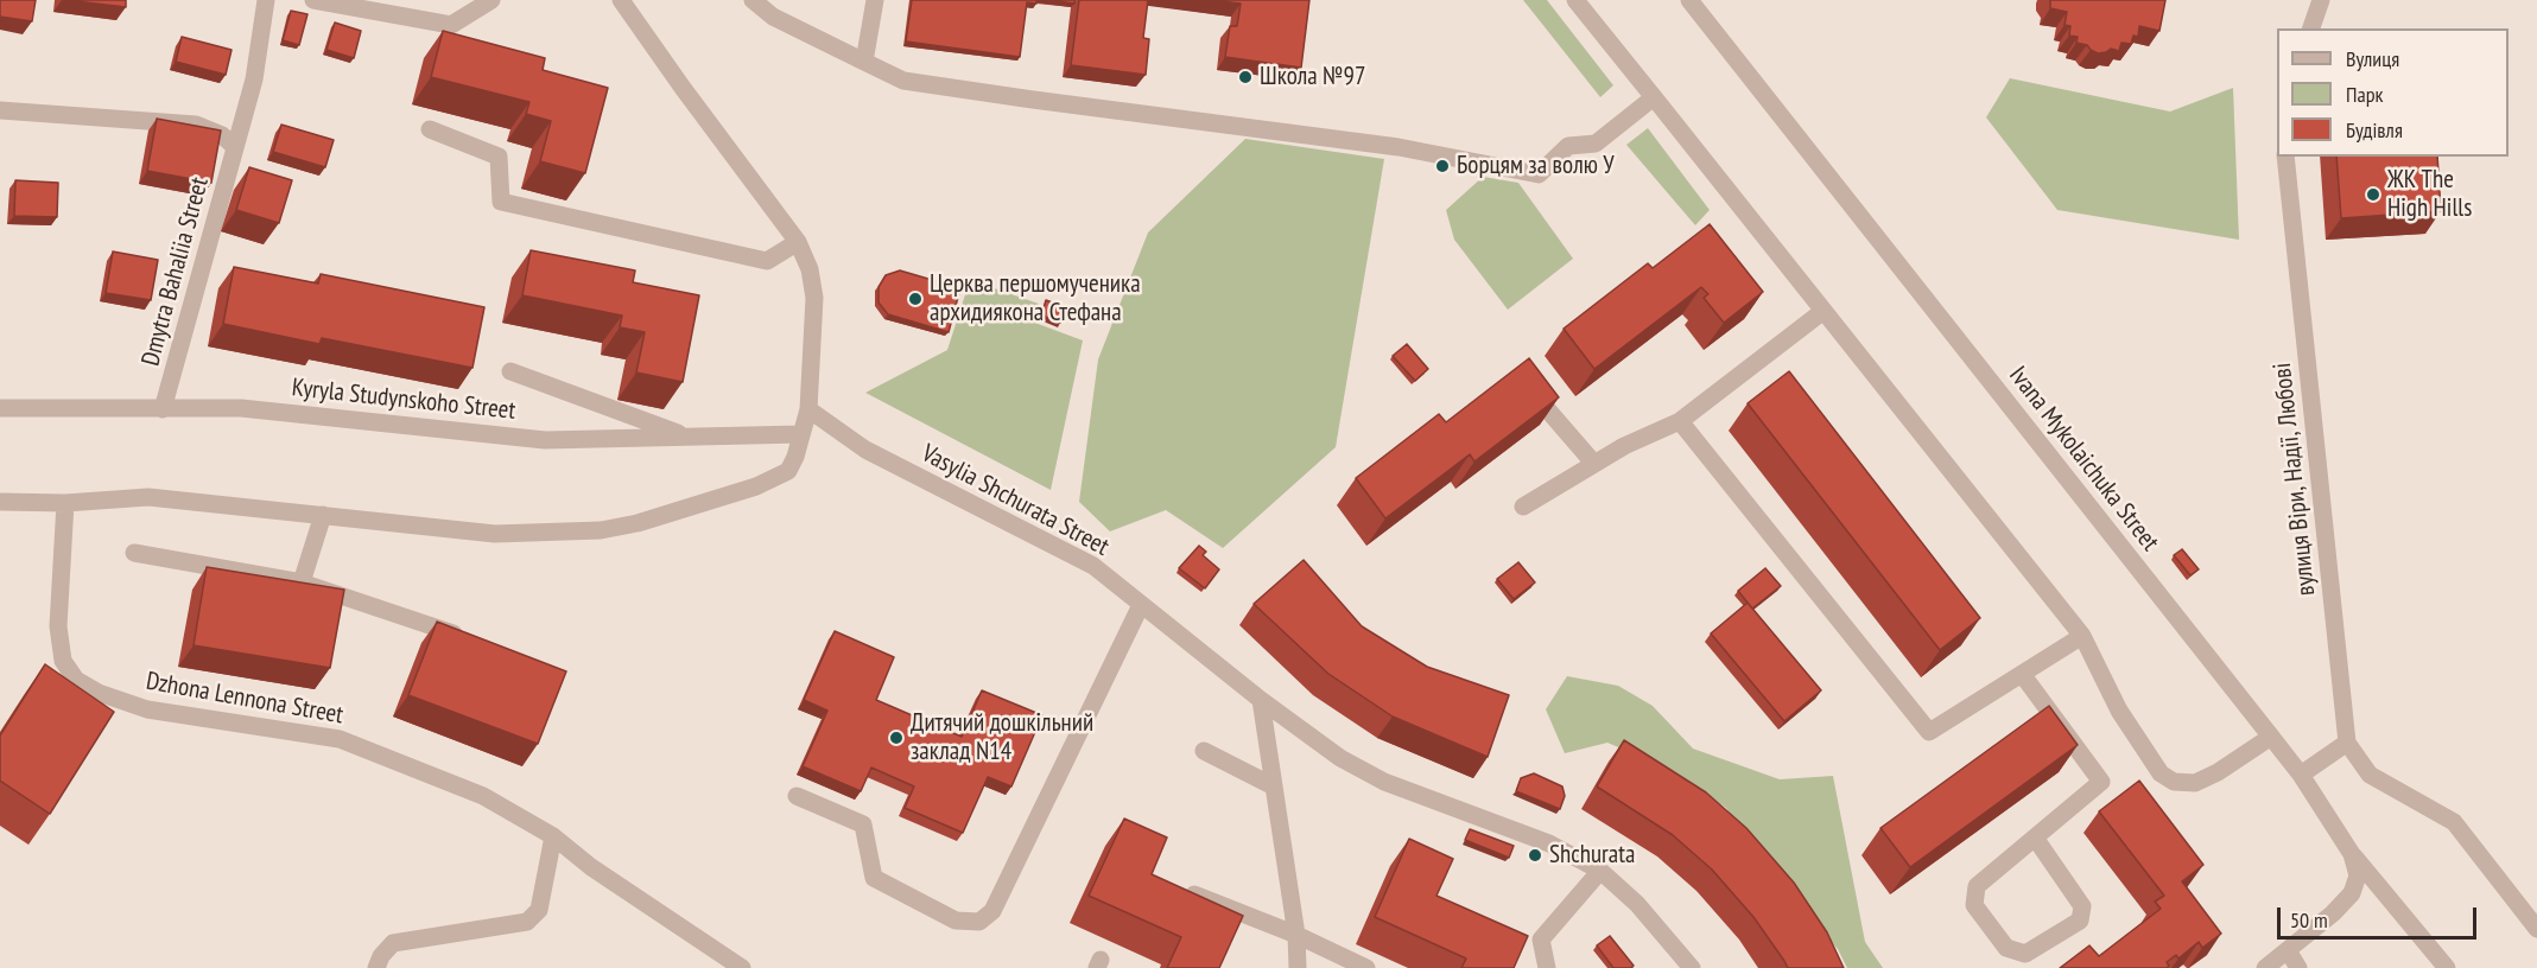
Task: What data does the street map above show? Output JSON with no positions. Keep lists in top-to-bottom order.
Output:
{
  "streets": {
    "street": [
      "Dmytra Bahaliia Street",
      "Kyryla Studynskoho Street",
      "Ivana Mykolaichuka Street",
      "вулиця Віри, Надії, Любові",
      "Vasylia Shchurata Street",
      "Dzhona Lennona Street"
    ]
  },
  "crossings": [
    ["Dmytra Bahaliia Street", "Kyryla Studynskoho Street"]
  ],
  "places": [
    "Школа №97",
    "Борцям за волю У",
    "ЖК The High Hills",
    "Церква першомученика архидиякона Стефана",
    "Дитячий дошкільний заклад N14",
    "Shchurata"
  ],
  "legend": ["Вулиця", "Парк", "Будівля"],
  "scale_bar": "50 m"
}
